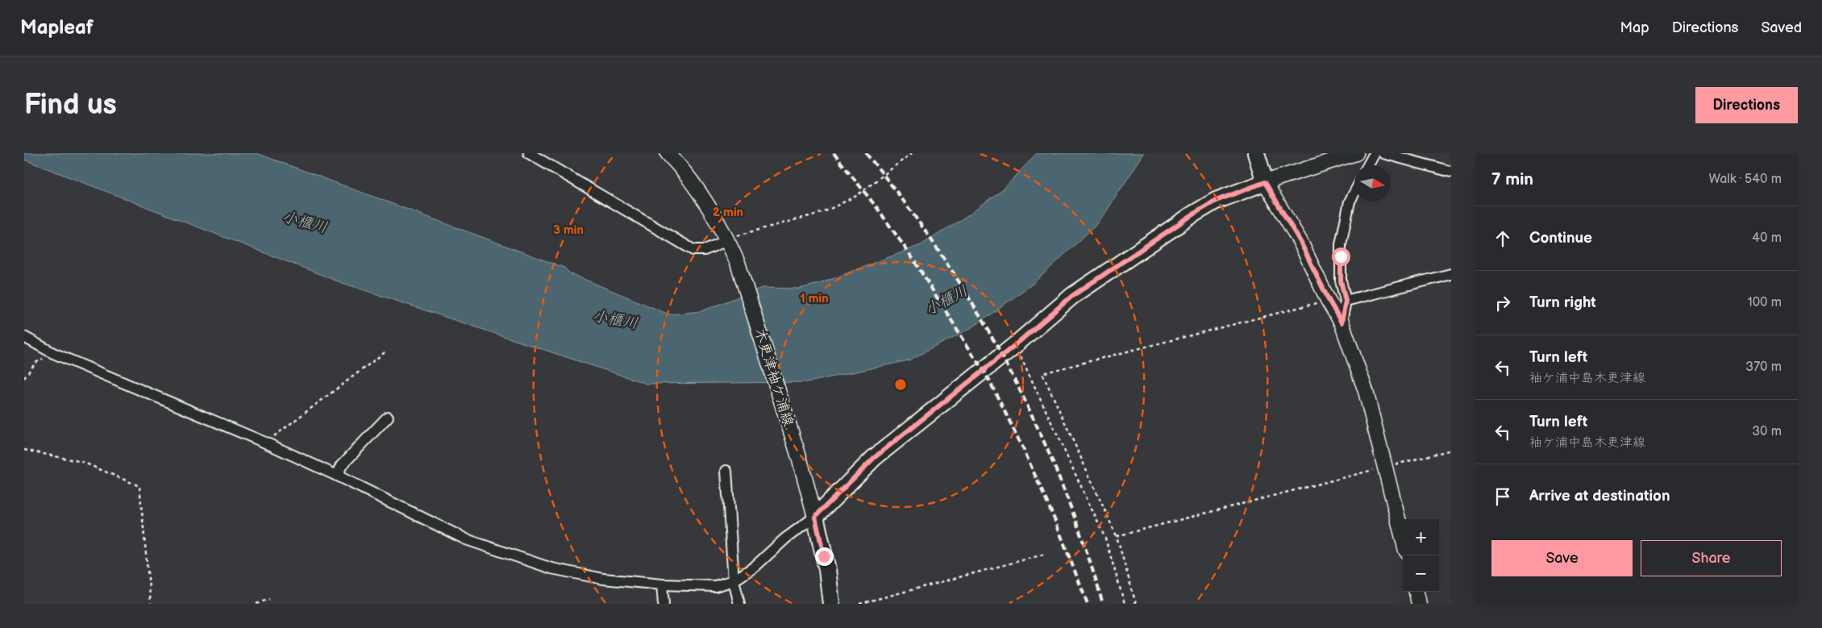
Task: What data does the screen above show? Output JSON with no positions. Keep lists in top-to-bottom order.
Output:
{
  "streets": {
    "street": ["木更津袖ケ浦線"]
  },
  "water": ["小櫃川"],
  "north": "right",
  "page": {
    "header": "Mapleaf",
    "nav": ["Map", "Directions", "Saved"],
    "buttons": [
      "Directions",
      ["Save", "Share"]
    ],
    "title": "Find us",
    "heading": ["7 min", "Walk · 540 m"],
    "list": [
      ["Continue", "40 m"],
      ["Turn right", "100 m"],
      ["Turn left", "袖ケ浦中島木更津線", "370 m"],
      ["Turn left", "袖ケ浦中島木更津線", "30 m"],
      "Arrive at destination"
    ],
    "map_buttons": ["+", "−"]
  },
  "rings": ["2 min", "3 min", "1 min"]
}
